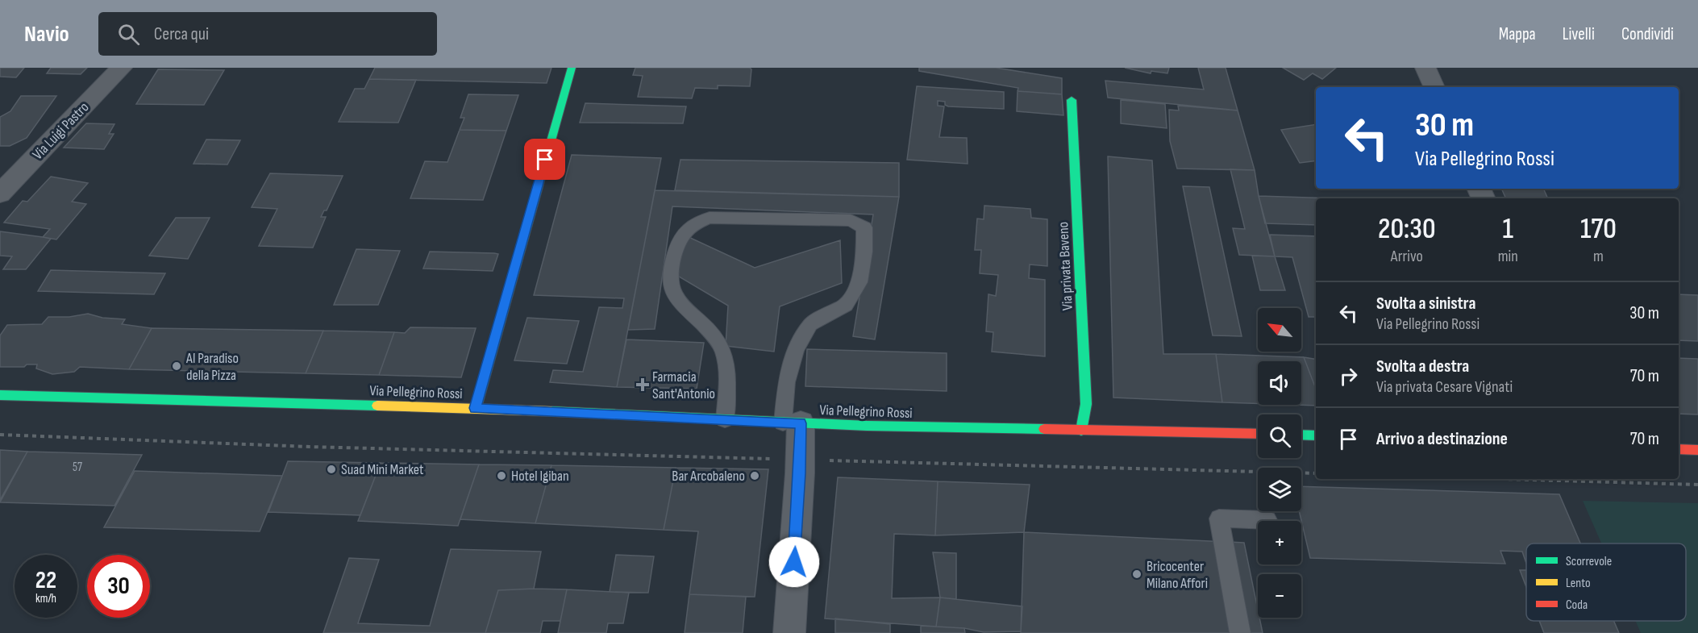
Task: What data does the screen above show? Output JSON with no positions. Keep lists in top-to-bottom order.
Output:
{
  "streets": {
    "main road": ["Via privata Baveno", "Via Pellegrino Rossi"],
    "street": ["Via Luigi Pastro"]
  },
  "crossings": [
    ["Via privata Baveno", "Via Pellegrino Rossi"]
  ],
  "places": {
    "other": [
      "Al Paradiso della Pizza",
      "Suad Mini Market",
      "Hotel Igiban",
      "Bar Arcobaleno",
      "Bricocenter Milano Affori"
    ],
    "health": ["Farmacia Sant'Antonio"]
  },
  "house_numbers": ["57"],
  "legend": ["Scorrevole", "Lento", "Coda"],
  "north": "top left",
  "page": {
    "header": "Navio",
    "search": "Cerca qui",
    "nav": ["Mappa", "Livelli", "Condividi"],
    "turn": ["30 m", "Via Pellegrino Rossi"],
    "eta": [
      "20:30",
      "Arrivo",
      "1",
      "min",
      "170",
      "m"
    ],
    "list": [
      {
        "name": "Svolta a sinistra",
        "note": "Via Pellegrino Rossi",
        "value": "30 m"
      },
      {
        "name": "Svolta a destra",
        "note": "Via privata Cesare Vignati",
        "value": "70 m"
      },
      {
        "name": "Arrivo a destinazione",
        "value": "70 m"
      }
    ],
    "map_buttons": ["+", "−"],
    "speed": "22 km/h",
    "limit": "30"
  }
}
